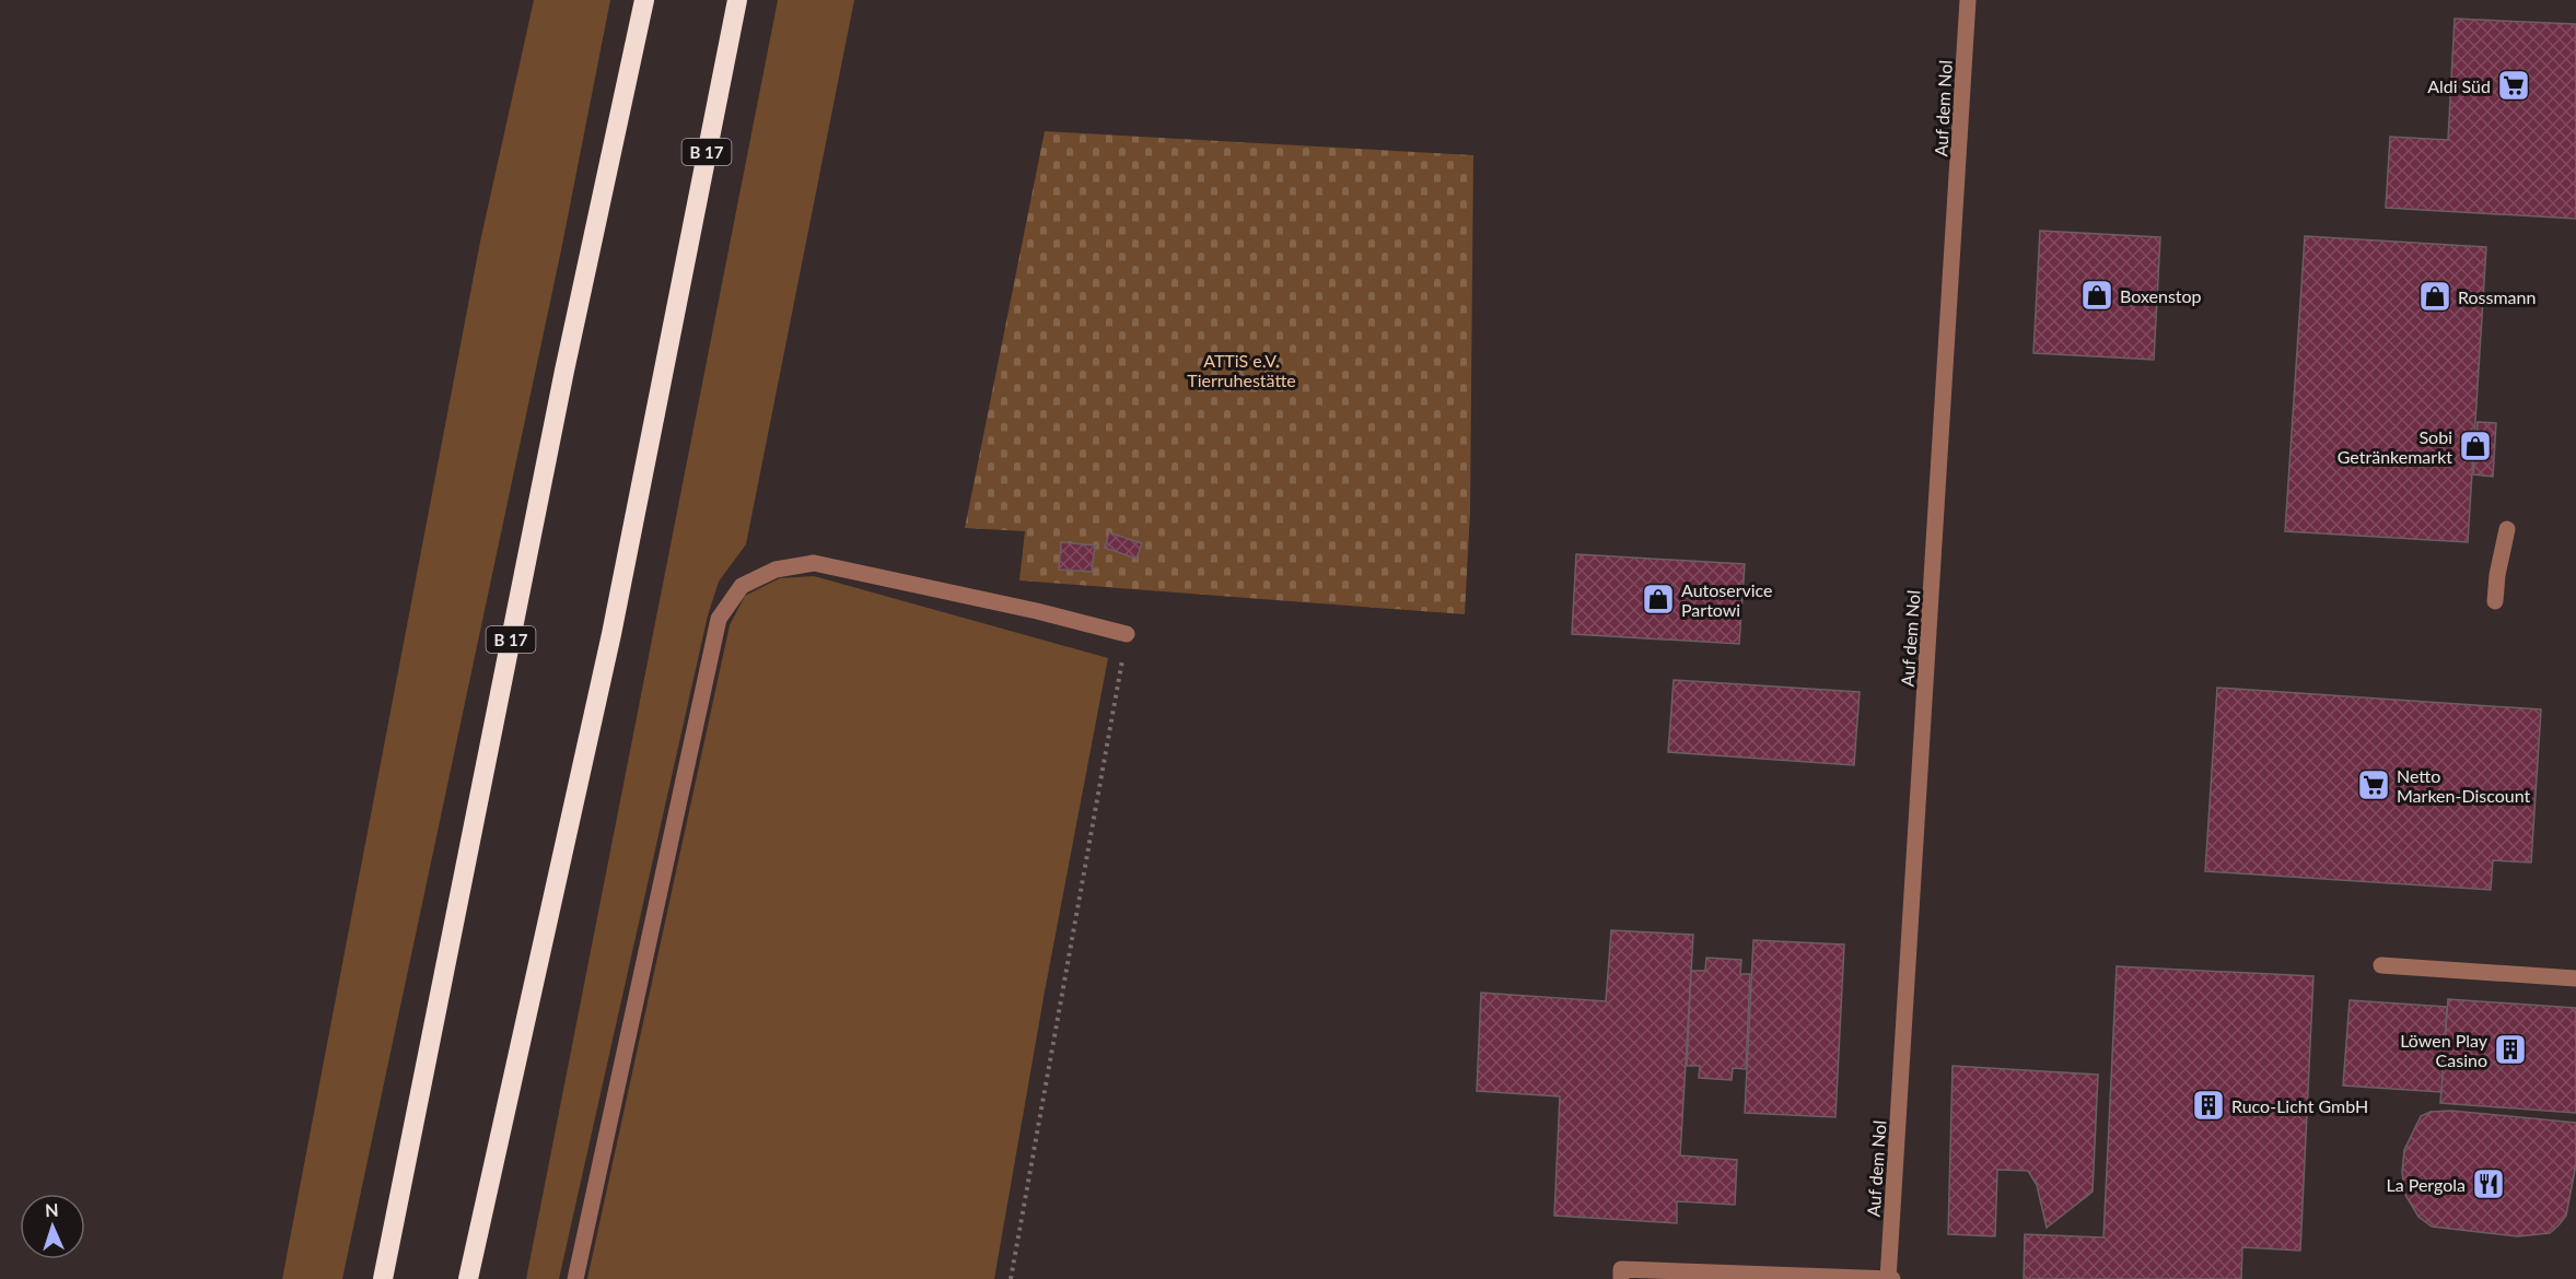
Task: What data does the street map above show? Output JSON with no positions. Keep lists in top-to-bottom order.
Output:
{
  "streets": {
    "highway": ["B 17"],
    "street": ["Auf dem Nol"]
  },
  "parks": ["ATTiS e.V. Tierruhestätte"],
  "places": {
    "supermarket": ["Aldi Süd", "Netto Marken-Discount"],
    "shop": [
      "Boxenstop",
      "Rossmann",
      "Sobi Getränkemarkt",
      "Autoservice Partowi"
    ],
    "building": ["Löwen Play Casino", "Ruco-Licht GmbH"],
    "restaurant": ["La Pergola"]
  },
  "north": "top"
}
